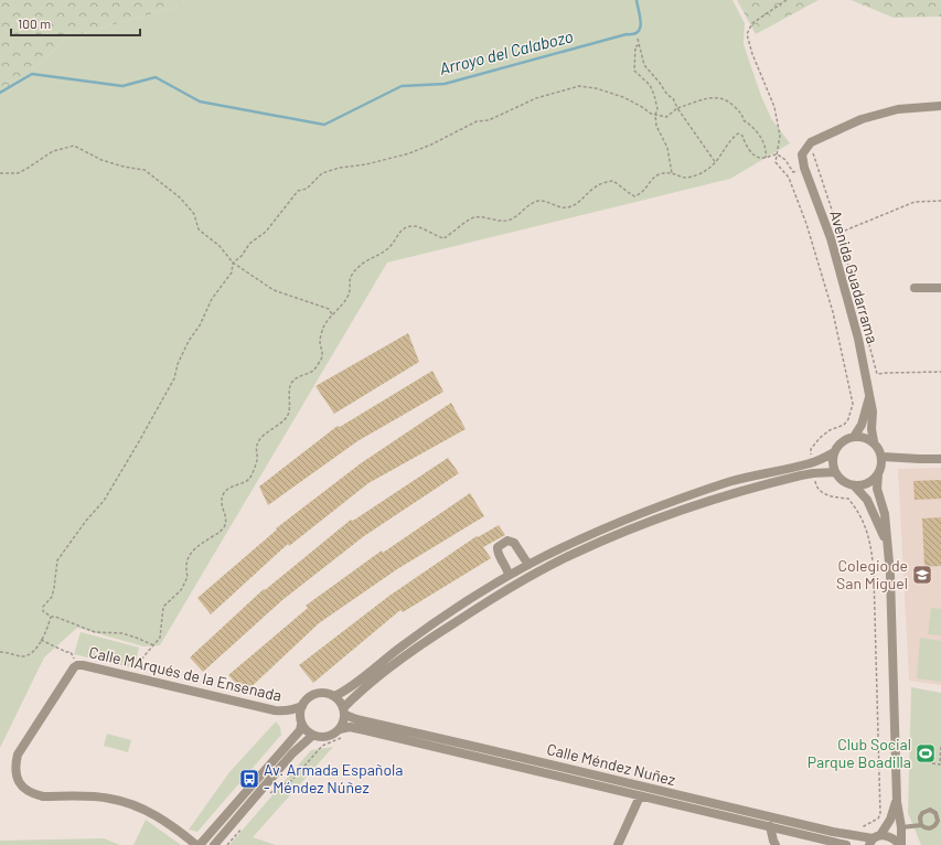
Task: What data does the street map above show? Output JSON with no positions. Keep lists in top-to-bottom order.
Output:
{
  "streets": {
    "street": ["Avenida Guadarrama", "Calle MArqués de la Ensenada", "Calle Méndez Nuñez"]
  },
  "crossings": [
    ["Calle MArqués de la Ensenada", "Calle Méndez Nuñez"]
  ],
  "water": ["Arroyo del Calabozo"],
  "places": {
    "school or university": ["Colegio de San Miguel"],
    "sports": ["Club Social Parque Boadilla"],
    "bus stop": ["Av. Armada Española - Méndez Núñez"]
  },
  "scale_bar": "100 m"
}
